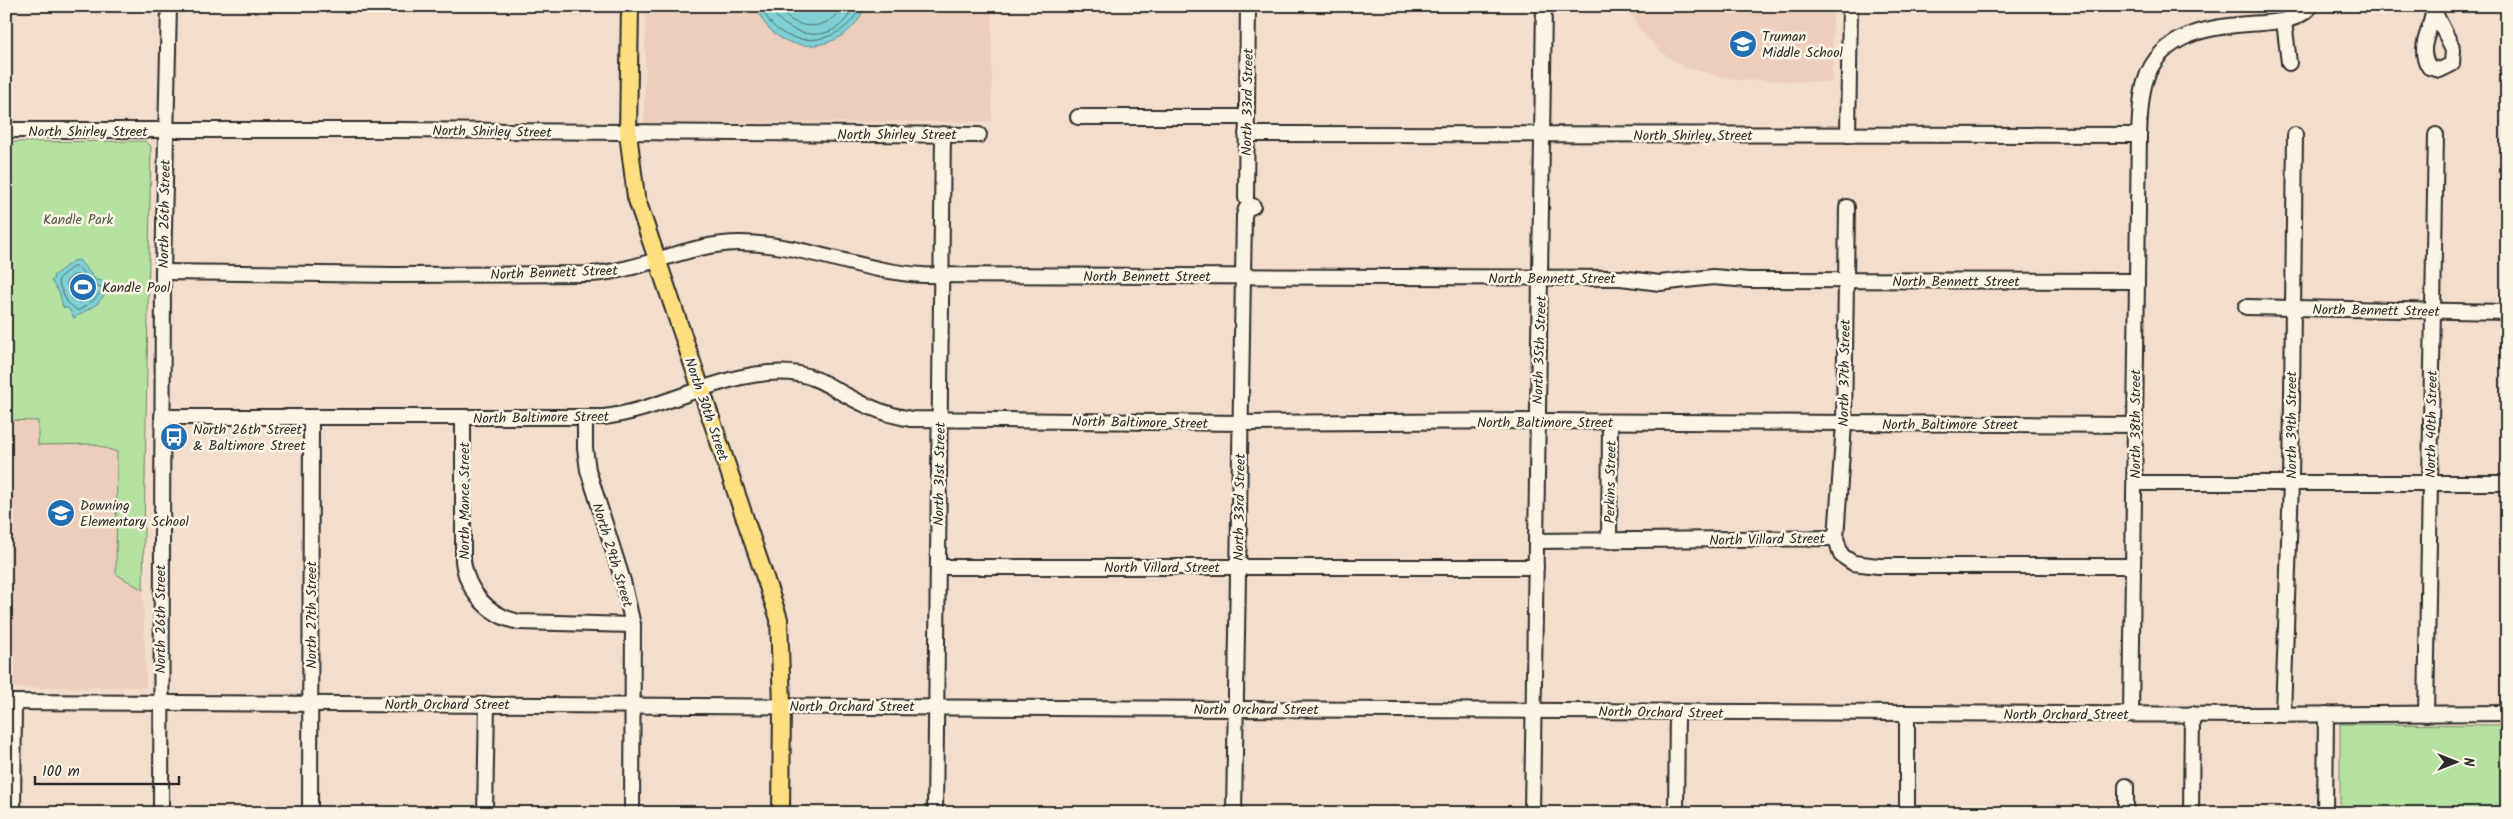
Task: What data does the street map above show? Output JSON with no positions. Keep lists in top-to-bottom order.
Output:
{
  "streets": {
    "main road": ["North 30th Street"],
    "street": [
      "North 33rd Street",
      "North Shirley Street",
      "North 26th Street",
      "North Bennett Street",
      "North 35th Street",
      "North 37th Street",
      "North Baltimore Street",
      "North 38th Street",
      "North 40th Street",
      "North 39th Street",
      "North 31st Street",
      "Perkins Street",
      "North Mance Street",
      "North Villard Street",
      "North 29th Street",
      "North 27th Street",
      "North Orchard Street"
    ]
  },
  "crossings": [
    ["North 33rd Street", "North Shirley Street"],
    ["North 33rd Street", "North Bennett Street"],
    ["North 33rd Street", "North Baltimore Street"],
    ["North 33rd Street", "North Villard Street"],
    ["North 33rd Street", "North Orchard Street"],
    ["North Shirley Street", "North 26th Street"],
    ["North Shirley Street", "North 35th Street"],
    ["North Shirley Street", "North 30th Street"],
    ["North Shirley Street", "North 38th Street"],
    ["North Shirley Street", "North 31st Street"],
    ["North 26th Street", "North Bennett Street"],
    ["North 26th Street", "North Baltimore Street"],
    ["North 26th Street", "North Orchard Street"],
    ["North Bennett Street", "North 35th Street"],
    ["North Bennett Street", "North 37th Street"],
    ["North Bennett Street", "North 30th Street"],
    ["North Bennett Street", "North 38th Street"],
    ["North Bennett Street", "North 40th Street"],
    ["North Bennett Street", "North 39th Street"],
    ["North Bennett Street", "North 31st Street"],
    ["North 35th Street", "North Baltimore Street"],
    ["North 35th Street", "North Villard Street"],
    ["North 35th Street", "North Orchard Street"],
    ["North 37th Street", "North Baltimore Street"],
    ["North 37th Street", "North Villard Street"],
    ["North 30th Street", "North Baltimore Street"],
    ["North 30th Street", "North Orchard Street"],
    ["North Baltimore Street", "North 38th Street"],
    ["North Baltimore Street", "North 31st Street"],
    ["North Baltimore Street", "Perkins Street"],
    ["North Baltimore Street", "North Mance Street"],
    ["North Baltimore Street", "North 29th Street"],
    ["North Baltimore Street", "North 27th Street"],
    ["North 38th Street", "North Villard Street"],
    ["North 38th Street", "North Orchard Street"],
    ["North 40th Street", "North Orchard Street"],
    ["North 39th Street", "North Orchard Street"],
    ["North 31st Street", "North Villard Street"],
    ["North 31st Street", "North Orchard Street"],
    ["Perkins Street", "North Villard Street"],
    ["North Mance Street", "North 29th Street"],
    ["North 29th Street", "North Orchard Street"],
    ["North 27th Street", "North Orchard Street"]
  ],
  "parks": ["Kandle Park"],
  "places": {
    "school or university": ["Truman Middle School", "Downing Elementary School"],
    "sports": ["Kandle Pool"],
    "bus stop": ["North 26th Street & Baltimore Street"]
  },
  "scale_bar": "100 m",
  "north": "right"
}
